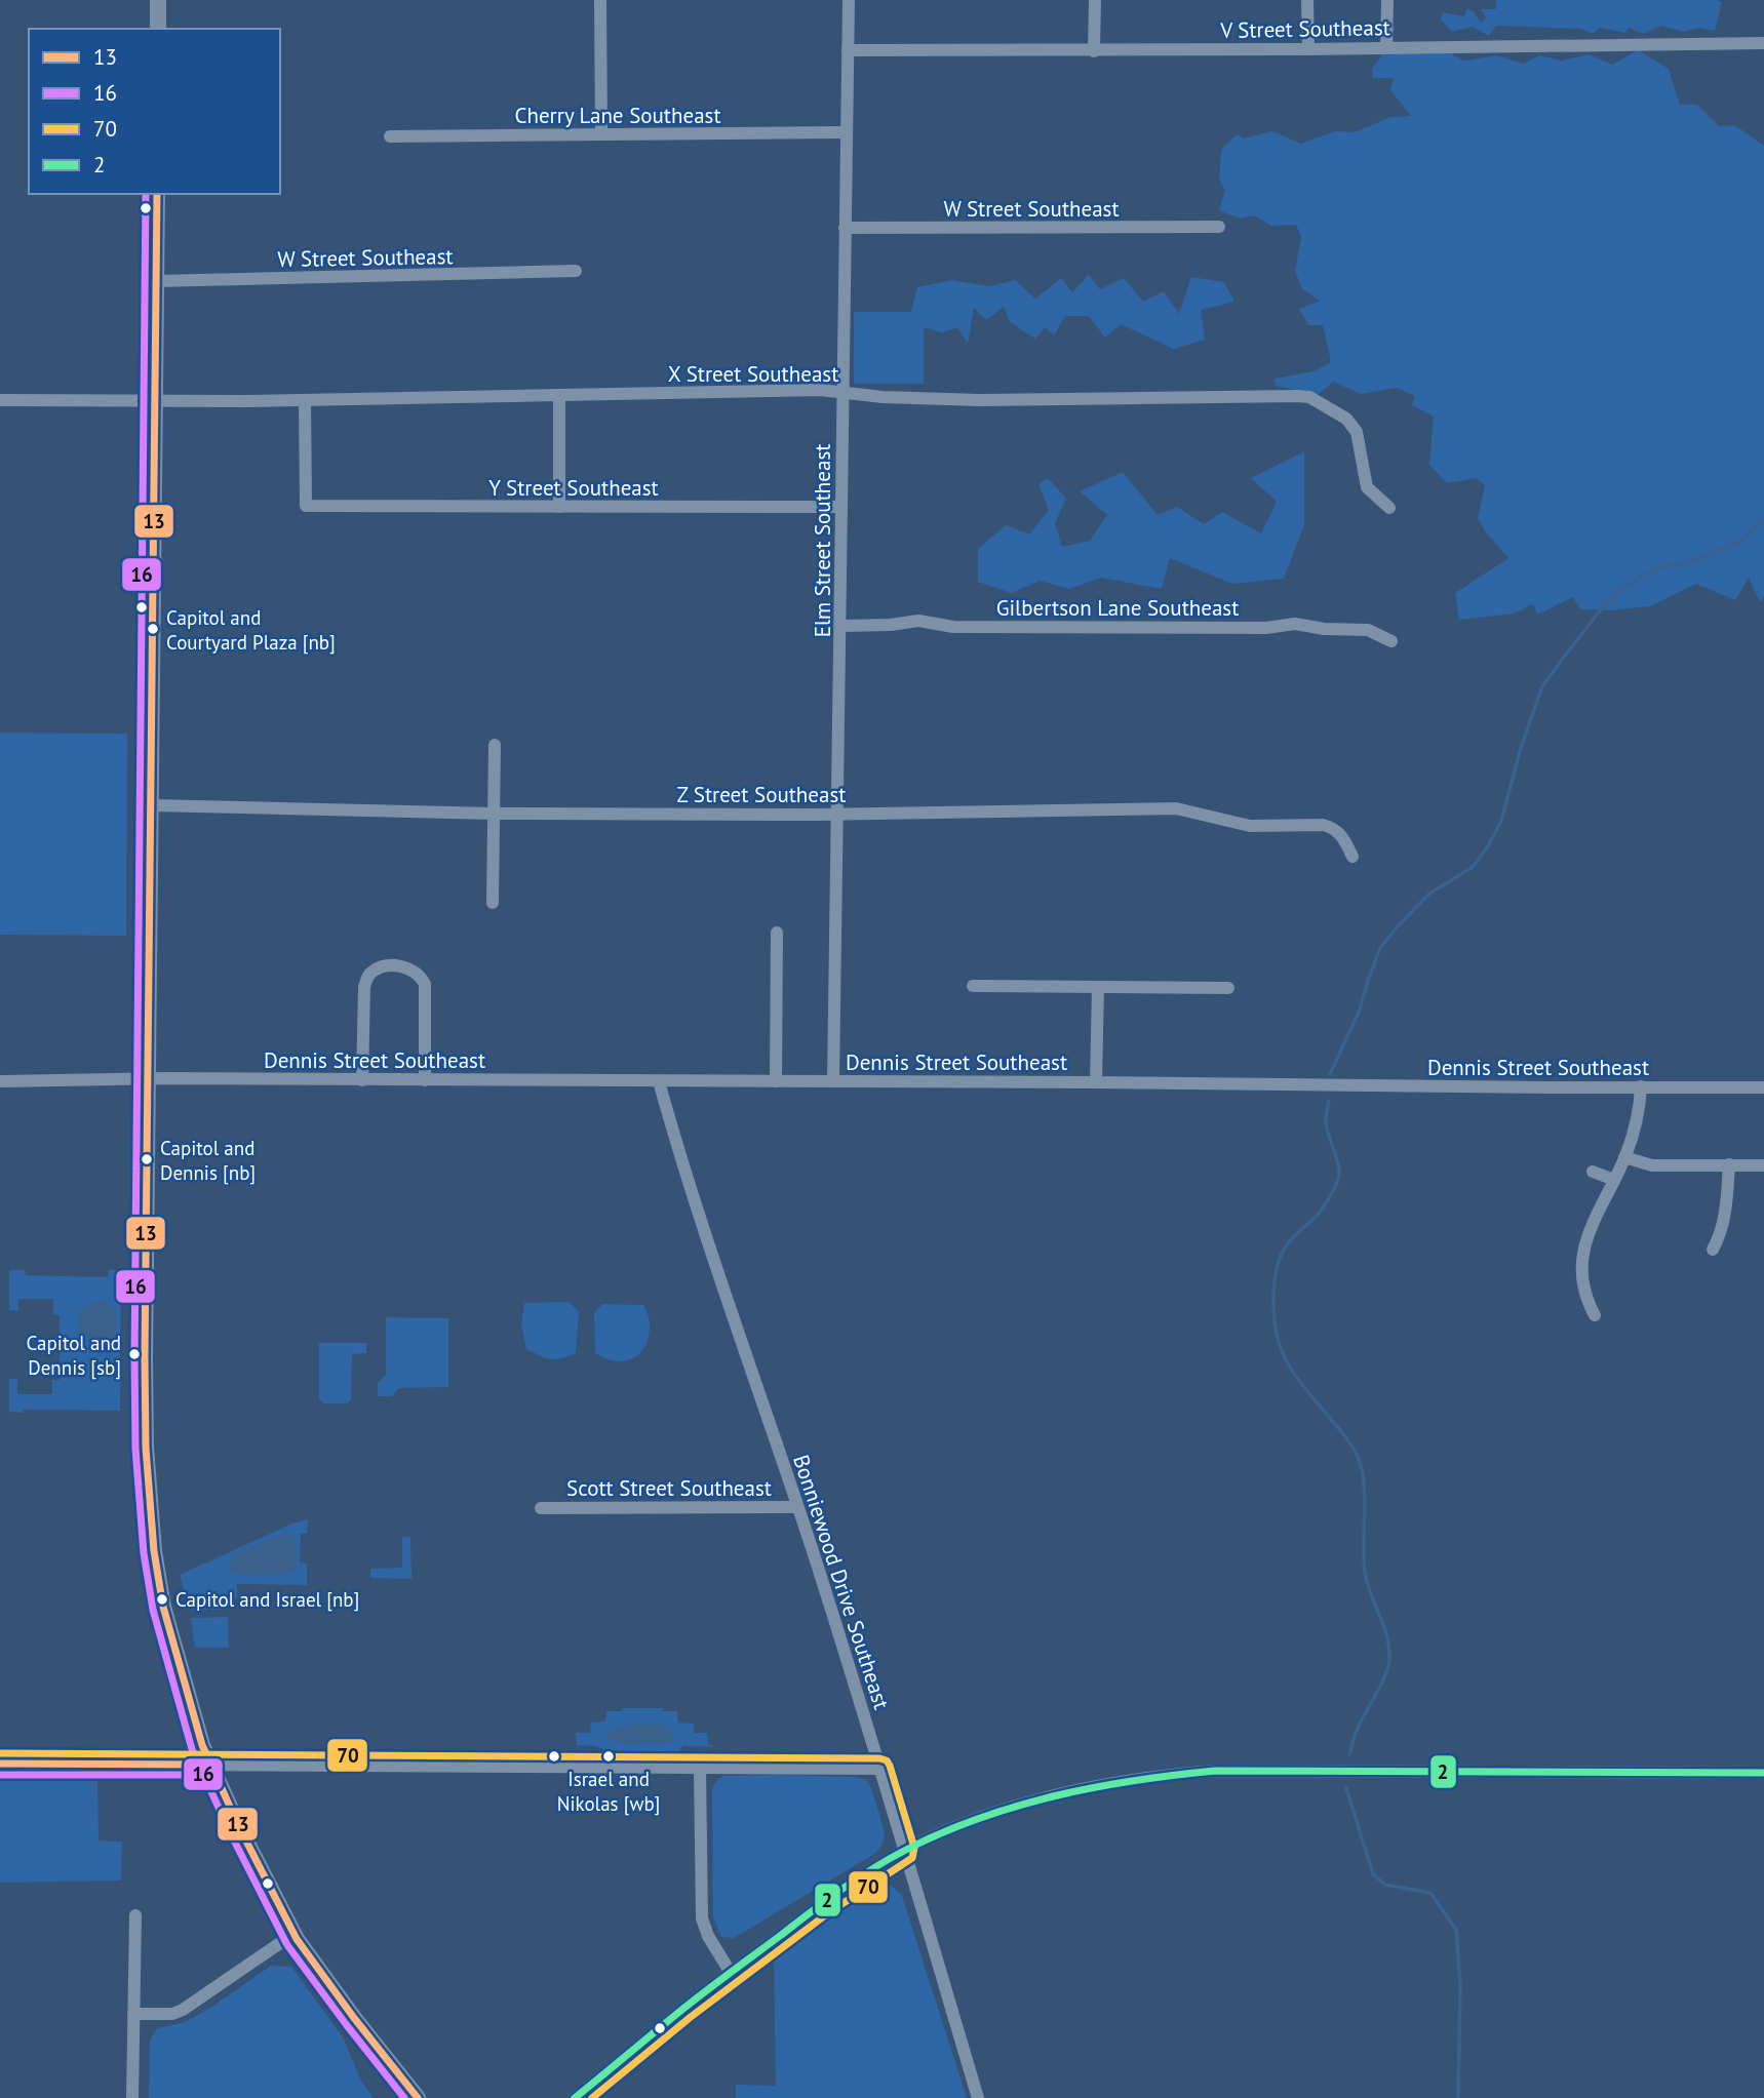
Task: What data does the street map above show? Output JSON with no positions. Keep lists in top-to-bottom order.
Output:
{
  "streets": {
    "street": [
      "V Street Southeast",
      "Cherry Lane Southeast",
      "W Street Southeast",
      "X Street Southeast",
      "Y Street Southeast",
      "Elm Street Southeast",
      "Gilbertson Lane Southeast",
      "Z Street Southeast",
      "Dennis Street Southeast",
      "Scott Street Southeast",
      "Bonniewood Drive Southeast"
    ]
  },
  "crossings": [
    ["V Street Southeast", "Elm Street Southeast"],
    ["Cherry Lane Southeast", "Elm Street Southeast"],
    ["W Street Southeast", "Elm Street Southeast"],
    ["X Street Southeast", "Y Street Southeast"],
    ["X Street Southeast", "Elm Street Southeast"],
    ["Y Street Southeast", "Elm Street Southeast"],
    ["Elm Street Southeast", "Gilbertson Lane Southeast"],
    ["Elm Street Southeast", "Z Street Southeast"],
    ["Elm Street Southeast", "Dennis Street Southeast"],
    ["Dennis Street Southeast", "Bonniewood Drive Southeast"],
    ["Scott Street Southeast", "Bonniewood Drive Southeast"]
  ],
  "places": [
    "Capitol and Courtyard Plaza [nb]",
    "Capitol and Dennis [nb]",
    "Capitol and Dennis [sb]",
    "Capitol and Israel [nb]",
    "Israel and Nikolas [wb]"
  ],
  "lines": [
    "transit line 13",
    "transit line 16",
    "transit line 70",
    "transit line 2"
  ],
  "legend": [
    "13",
    "16",
    "70",
    "2"
  ]
}
